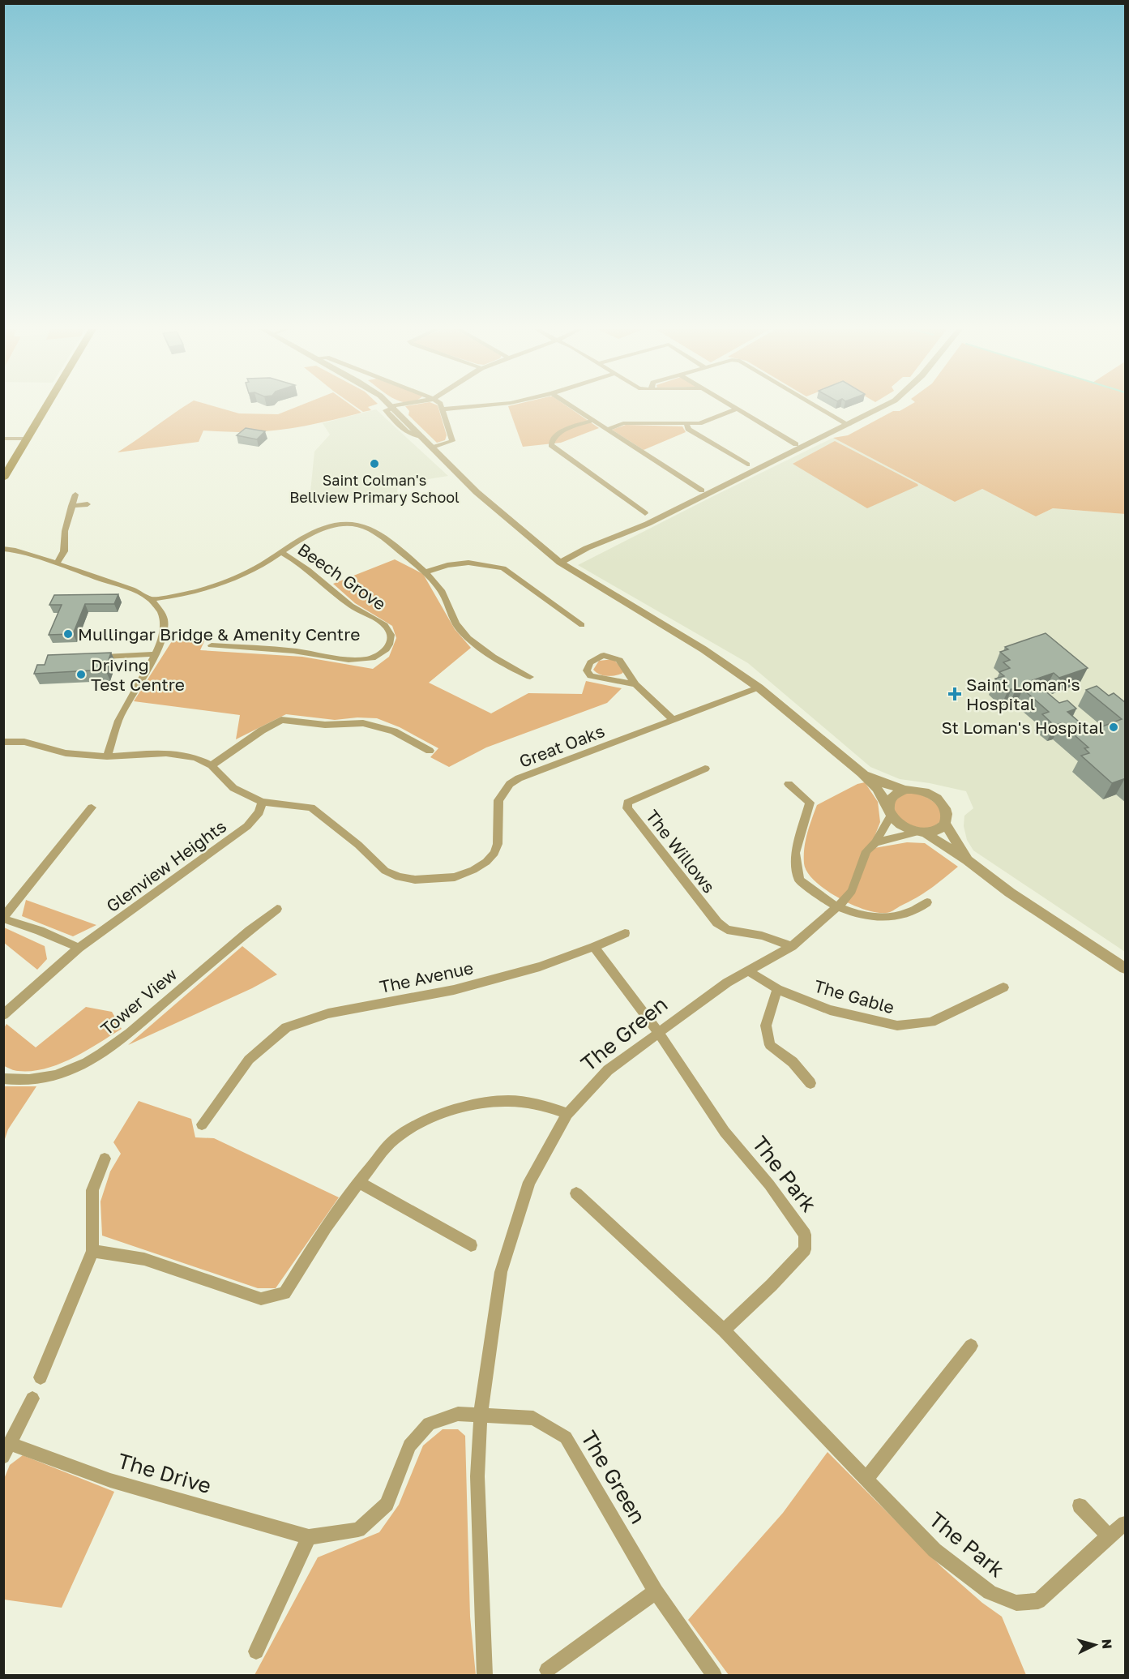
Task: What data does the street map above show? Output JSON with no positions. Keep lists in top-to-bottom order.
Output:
{
  "streets": {
    "street": [
      "Beech Grove",
      "Great Oaks",
      "The Willows",
      "Glenview Heights",
      "The Avenue",
      "The Gable",
      "Tower View",
      "The Green",
      "The Park",
      "The Drive"
    ]
  },
  "crossings": [
    ["Great Oaks", "Glenview Heights"],
    ["The Willows", "The Green"],
    ["The Gable", "The Green"],
    ["The Green", "The Park"],
    ["The Green", "The Drive"]
  ],
  "places": {
    "other": [
      "Saint Colman's Bellview Primary School",
      "Mullingar Bridge & Amenity Centre",
      "Driving Test Centre",
      "St Loman's Hospital"
    ],
    "health": ["Saint Loman's Hospital"]
  },
  "north": "right"
}
